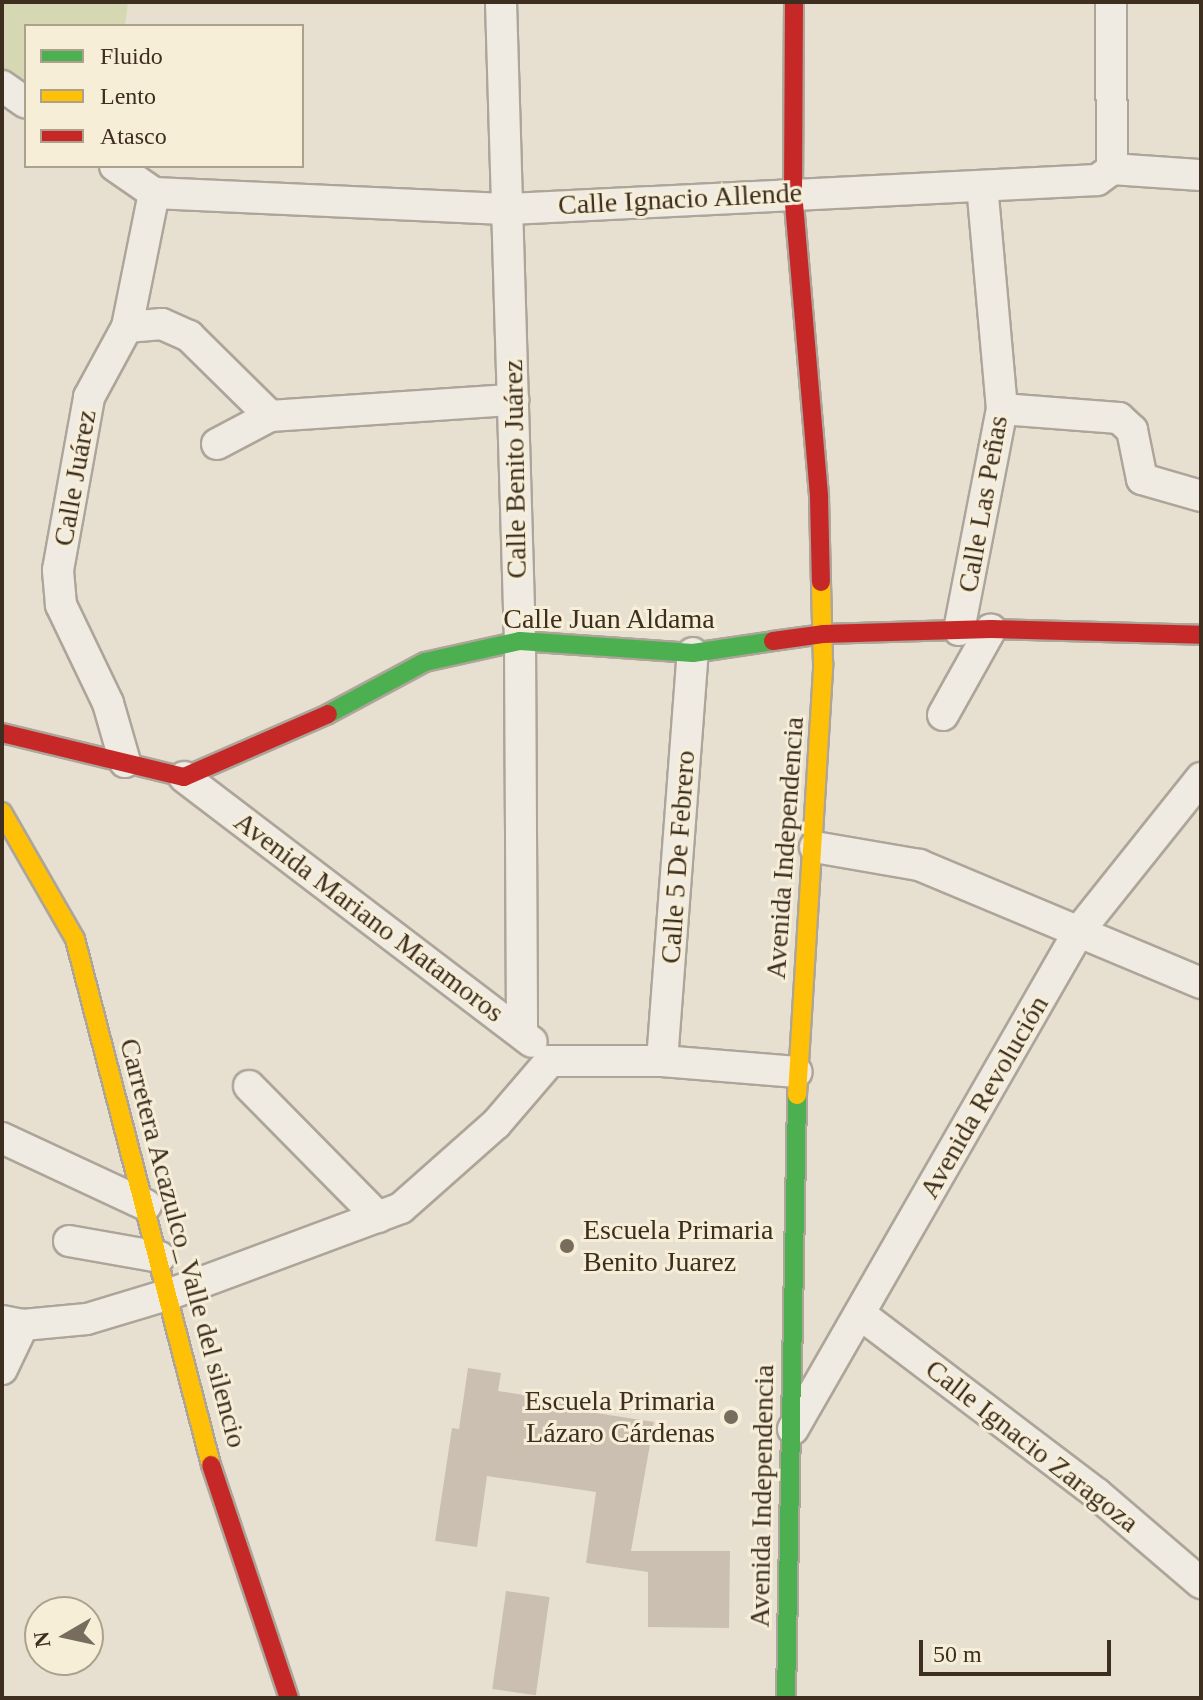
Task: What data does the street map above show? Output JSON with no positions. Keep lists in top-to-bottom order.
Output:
{
  "streets": {
    "street": [
      "Calle Ignacio Allende",
      "Calle Benito Juárez",
      "Calle Juárez",
      "Calle Las Peñas",
      "Calle Juan Aldama",
      "Avenida Independencia",
      "Calle 5 De Febrero",
      "Avenida Mariano Matamoros",
      "Avenida Revolución",
      "Carretera Acazulco_Valle del silencio",
      "Calle Ignacio Zaragoza"
    ]
  },
  "crossings": [
    ["Calle Ignacio Allende", "Calle Benito Juárez"],
    ["Calle Ignacio Allende", "Calle Juárez"],
    ["Calle Ignacio Allende", "Calle Las Peñas"],
    ["Calle Ignacio Allende", "Avenida Independencia"],
    ["Calle Benito Juárez", "Calle Juan Aldama"],
    ["Calle Benito Juárez", "Avenida Mariano Matamoros"],
    ["Calle Las Peñas", "Calle Juan Aldama"],
    ["Calle Juan Aldama", "Avenida Independencia"],
    ["Calle Juan Aldama", "Calle 5 De Febrero"],
    ["Calle Juan Aldama", "Avenida Mariano Matamoros"],
    ["Avenida Independencia", "Avenida Revolución"],
    ["Avenida Revolución", "Calle Ignacio Zaragoza"]
  ],
  "places": ["Escuela Primaria Benito Juarez", "Escuela Primaria Lázaro Cárdenas"],
  "legend": ["Fluido", "Lento", "Atasco"],
  "scale_bar": "50 m",
  "north": "left"
}
